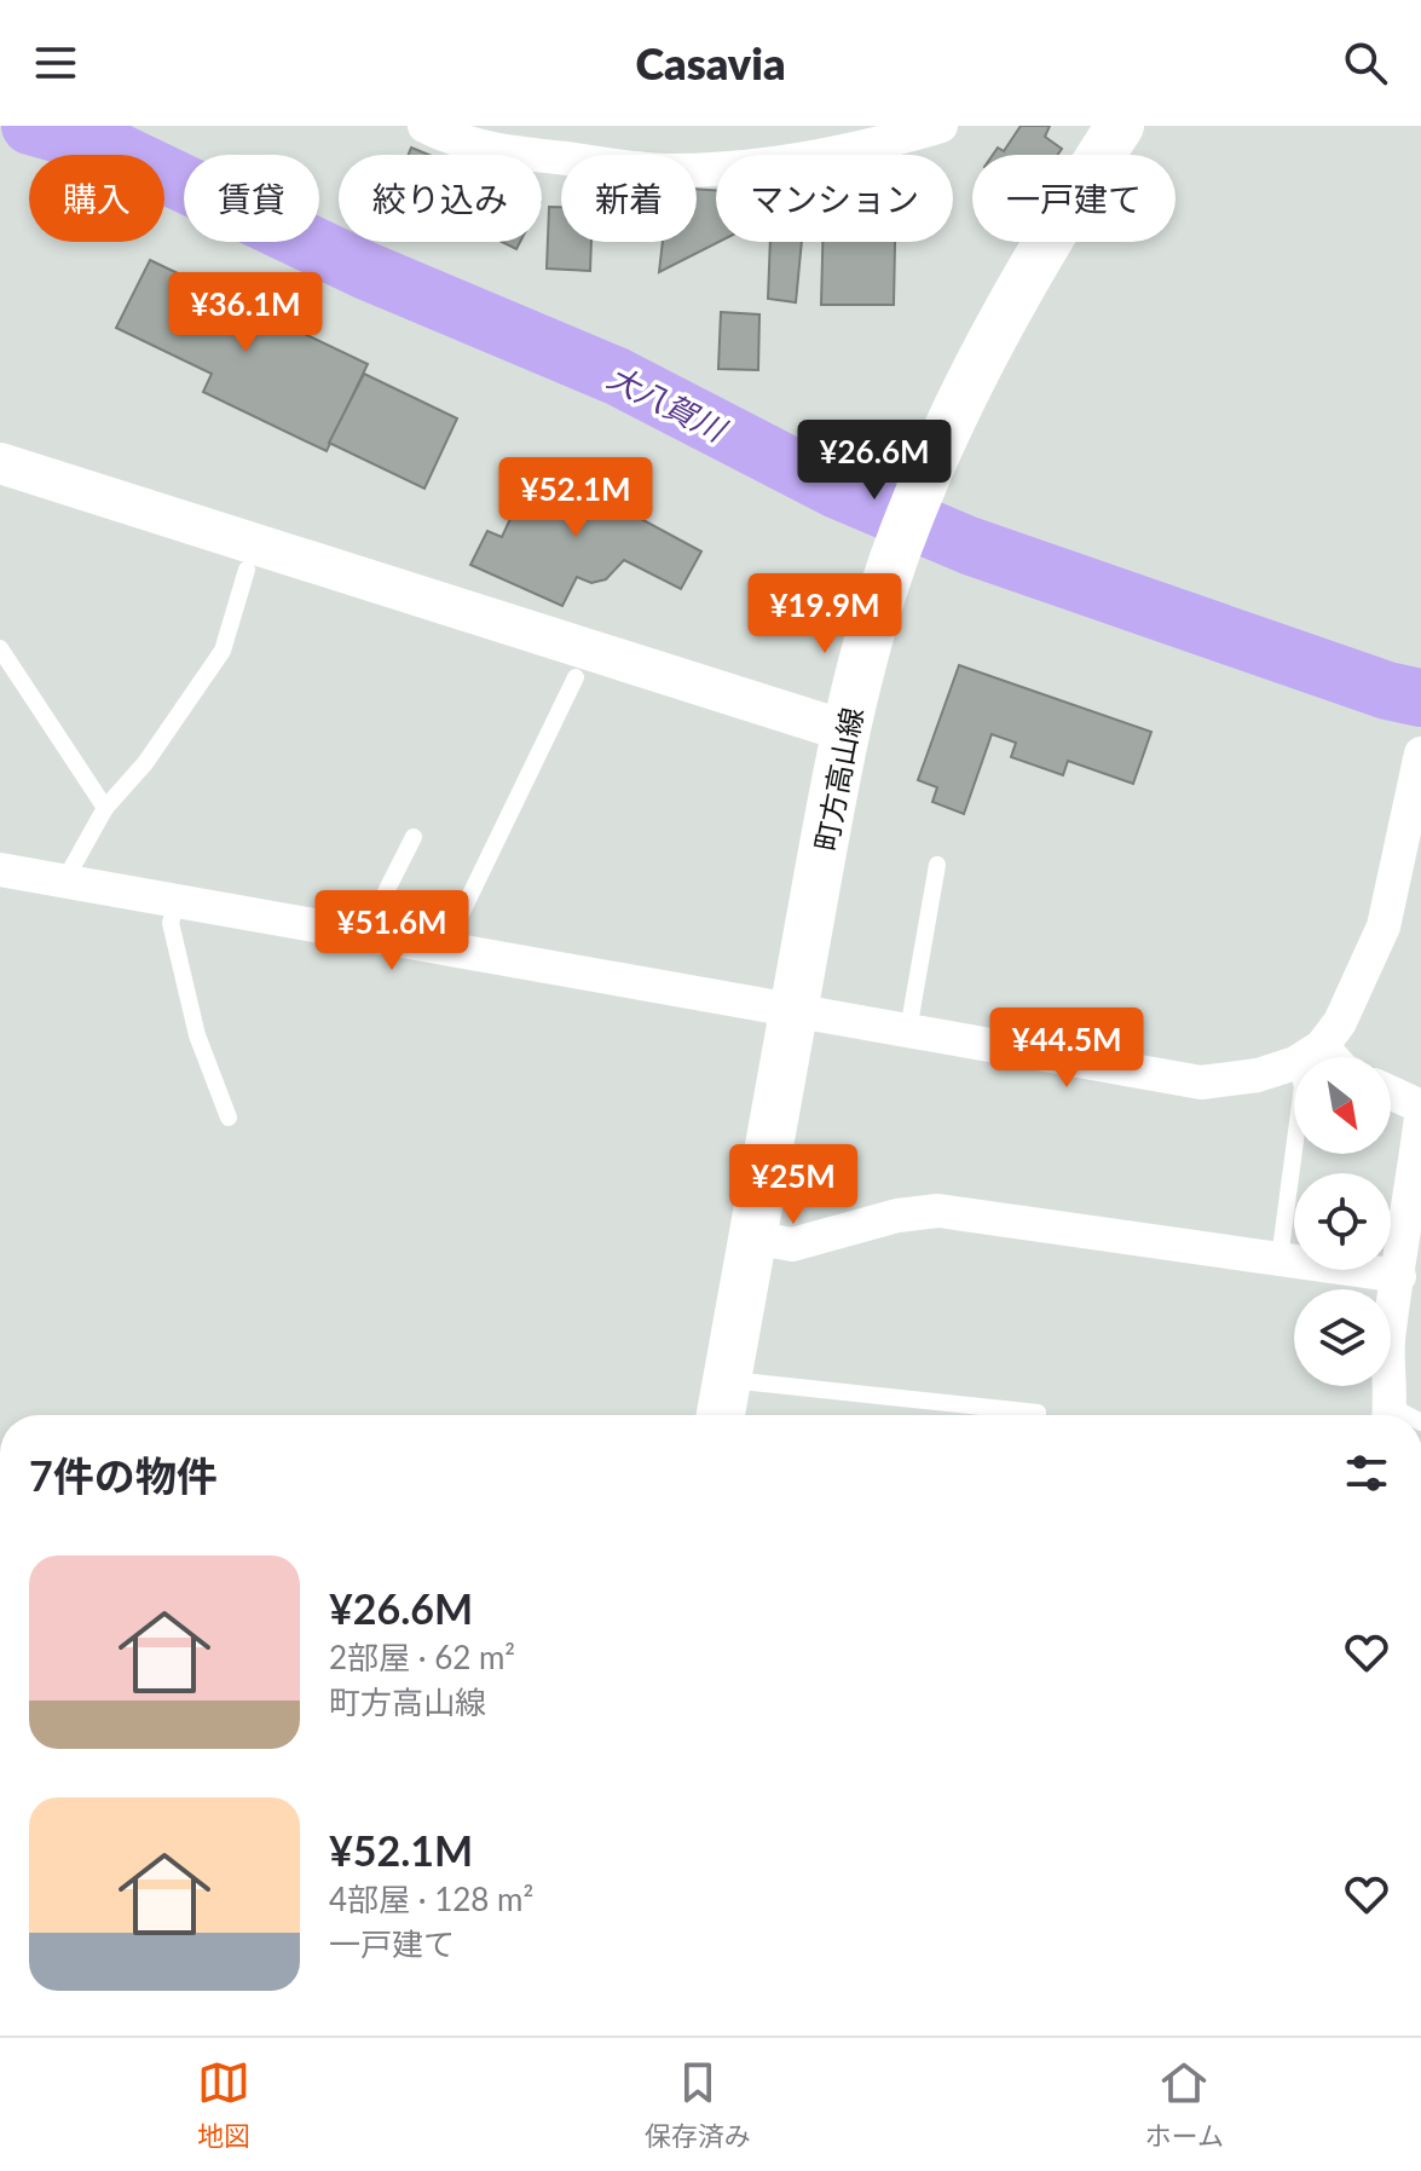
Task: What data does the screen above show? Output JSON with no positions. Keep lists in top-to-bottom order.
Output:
{
  "streets": {
    "main road": ["町方高山線"]
  },
  "water": ["大八賀川"],
  "north": "bottom right",
  "page": {
    "header": "Casavia",
    "chip": [
      "購入",
      "賃貸",
      "絞り込み",
      "新着",
      "マンション",
      "一戸建て"
    ],
    "price": [
      "¥36.1M",
      "¥26.6M",
      "¥52.1M",
      "¥19.9M",
      "¥51.6M",
      "¥44.5M",
      "¥25M"
    ],
    "heading": "7件の物件",
    "list": [
      {
        "name": "¥26.6M",
        "note": "2部屋 · 62 m² · 町方高山線"
      },
      {
        "name": "¥52.1M",
        "note": "4部屋 · 128 m² · 一戸建て"
      }
    ],
    "tabs": ["地図", "保存済み", "ホーム"]
  }
}
